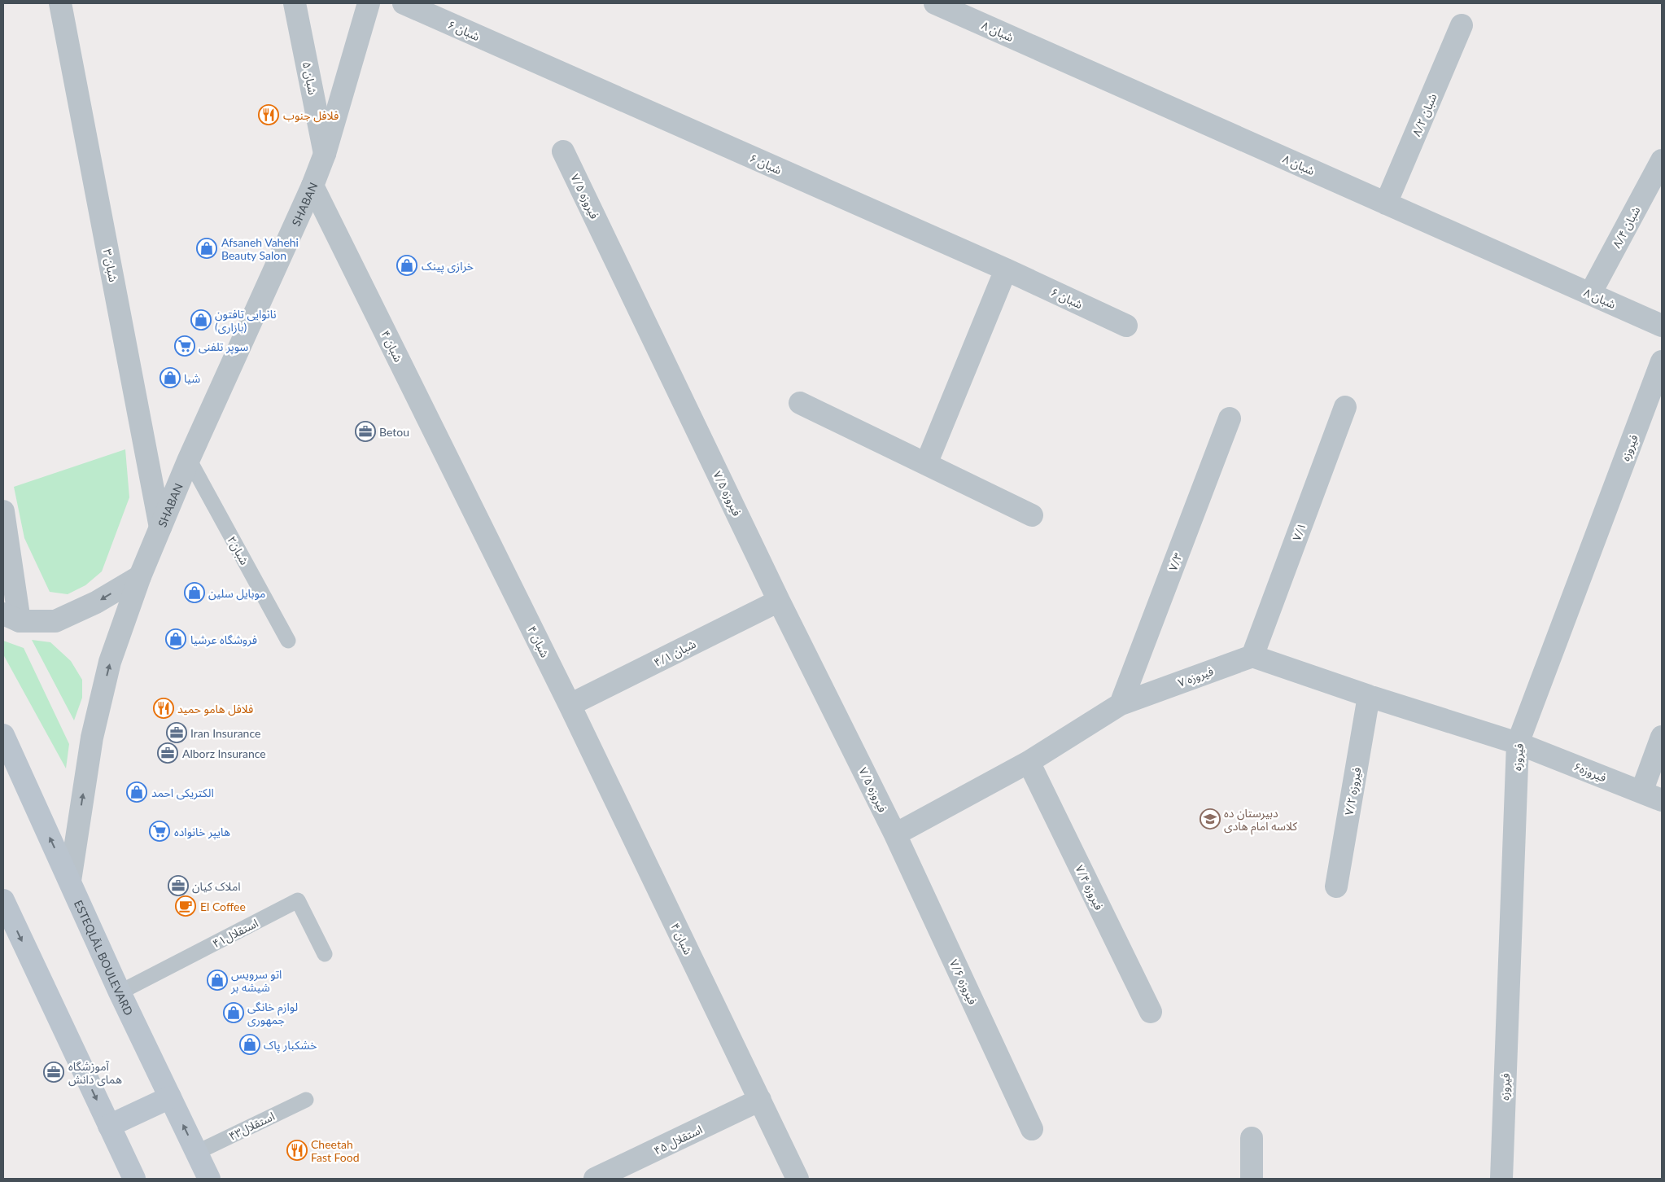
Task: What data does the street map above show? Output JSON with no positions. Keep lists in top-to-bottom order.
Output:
{
  "streets": {
    "main road": ["ESTEQLĀL BOULEVARD"],
    "street": [
      "۶ شبان",
      "۸ شبان",
      "۵ شبان",
      "۸/۲ شبان",
      "۷/۵ فیروزه",
      "SHABAN",
      "۸/۴ شبان",
      "۳ شبان",
      "۴ شبان",
      "فیروزه",
      "۷/۱",
      "۷/۳",
      "۴/۱ شبان",
      "۷ فیروزه",
      "فیروزه۶",
      "۷/۲ فیروزه",
      "۷/۴ فیروزه",
      "۷/۶ فیروزه",
      "۴۵ استقلال"
    ],
    "lane": ["شبان۲", "استقلال۴۱", "استقلال۴۳"]
  },
  "crossings": [
    ["۸ شبان", "۸/۲ شبان"],
    ["۸ شبان", "۸/۴ شبان"],
    ["۵ شبان", "SHABAN"],
    ["۷/۵ فیروزه", "۴/۱ شبان"],
    ["۷/۵ فیروزه", "۷ فیروزه"],
    ["۷/۵ فیروزه", "۷/۶ فیروزه"],
    ["SHABAN", "۳ شبان"],
    ["SHABAN", "۴ شبان"],
    ["SHABAN", "شبان۲"],
    ["SHABAN", "ESTEQLĀL BOULEVARD"],
    ["۴ شبان", "۴/۱ شبان"],
    ["۴ شبان", "۴۵ استقلال"],
    ["فیروزه", "فیروزه۶"],
    ["۷/۱", "۷ فیروزه"],
    ["۷/۳", "۷ فیروزه"],
    ["۷ فیروزه", "۷/۴ فیروزه"],
    ["۷ فیروزه", "۷/۶ فیروزه"],
    ["استقلال۴۱", "ESTEQLĀL BOULEVARD"],
    ["ESTEQLĀL BOULEVARD", "استقلال۴۳"]
  ],
  "places": {
    "restaurant": ["فلافل جنوب", "فلافل هامو حمید", "Cheetah Fast Food"],
    "shop": [
      "Afsaneh Vahehi Beauty Salon",
      "خرازی پینک",
      "نانوایی تافتون (بازاری)",
      "شیا",
      "موبایل سلین",
      "فروشگاه عرشیا",
      "الکتریکی احمد",
      "اتو سرویس شیشه بر",
      "لوازم خانگی جمهوری",
      "خشکبار پاک"
    ],
    "supermarket": ["سوپر تلفنی", "هایپر خانواده"],
    "office": [
      "Betou",
      "Iran Insurance",
      "Alborz Insurance",
      "املاک کیان",
      "آموزشگاه همای دانش"
    ],
    "school or university": ["دبیرستان ده کلاسه امام هادی"],
    "cafe": ["El Coffee"]
  }
}
